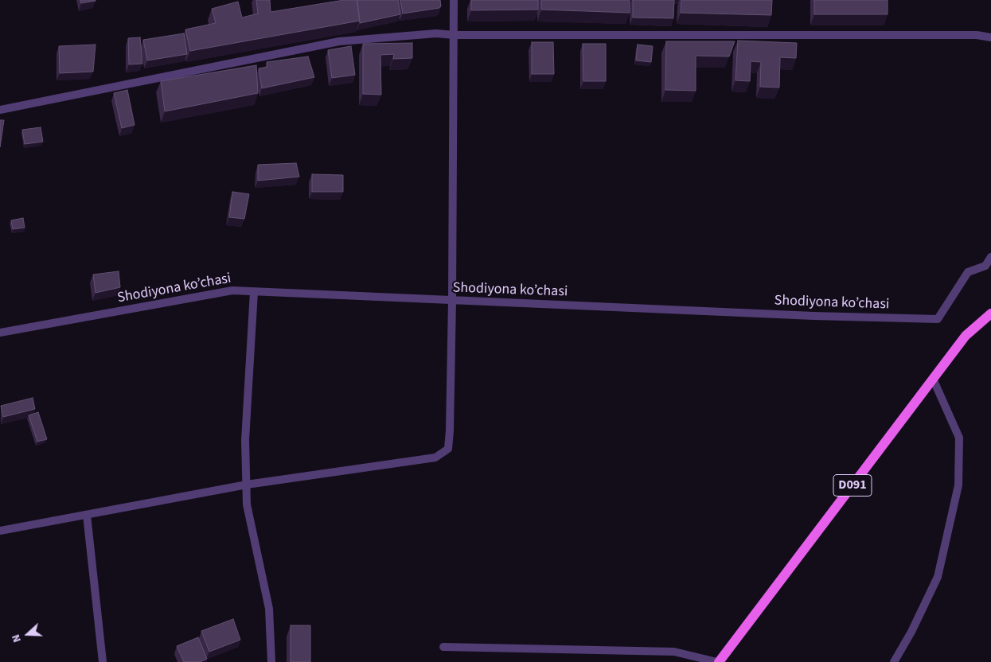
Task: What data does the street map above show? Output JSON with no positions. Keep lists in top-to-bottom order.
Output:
{
  "streets": {
    "main road": ["D091"],
    "street": ["Shodiyona ko’chasi"]
  },
  "north": "left"
}
